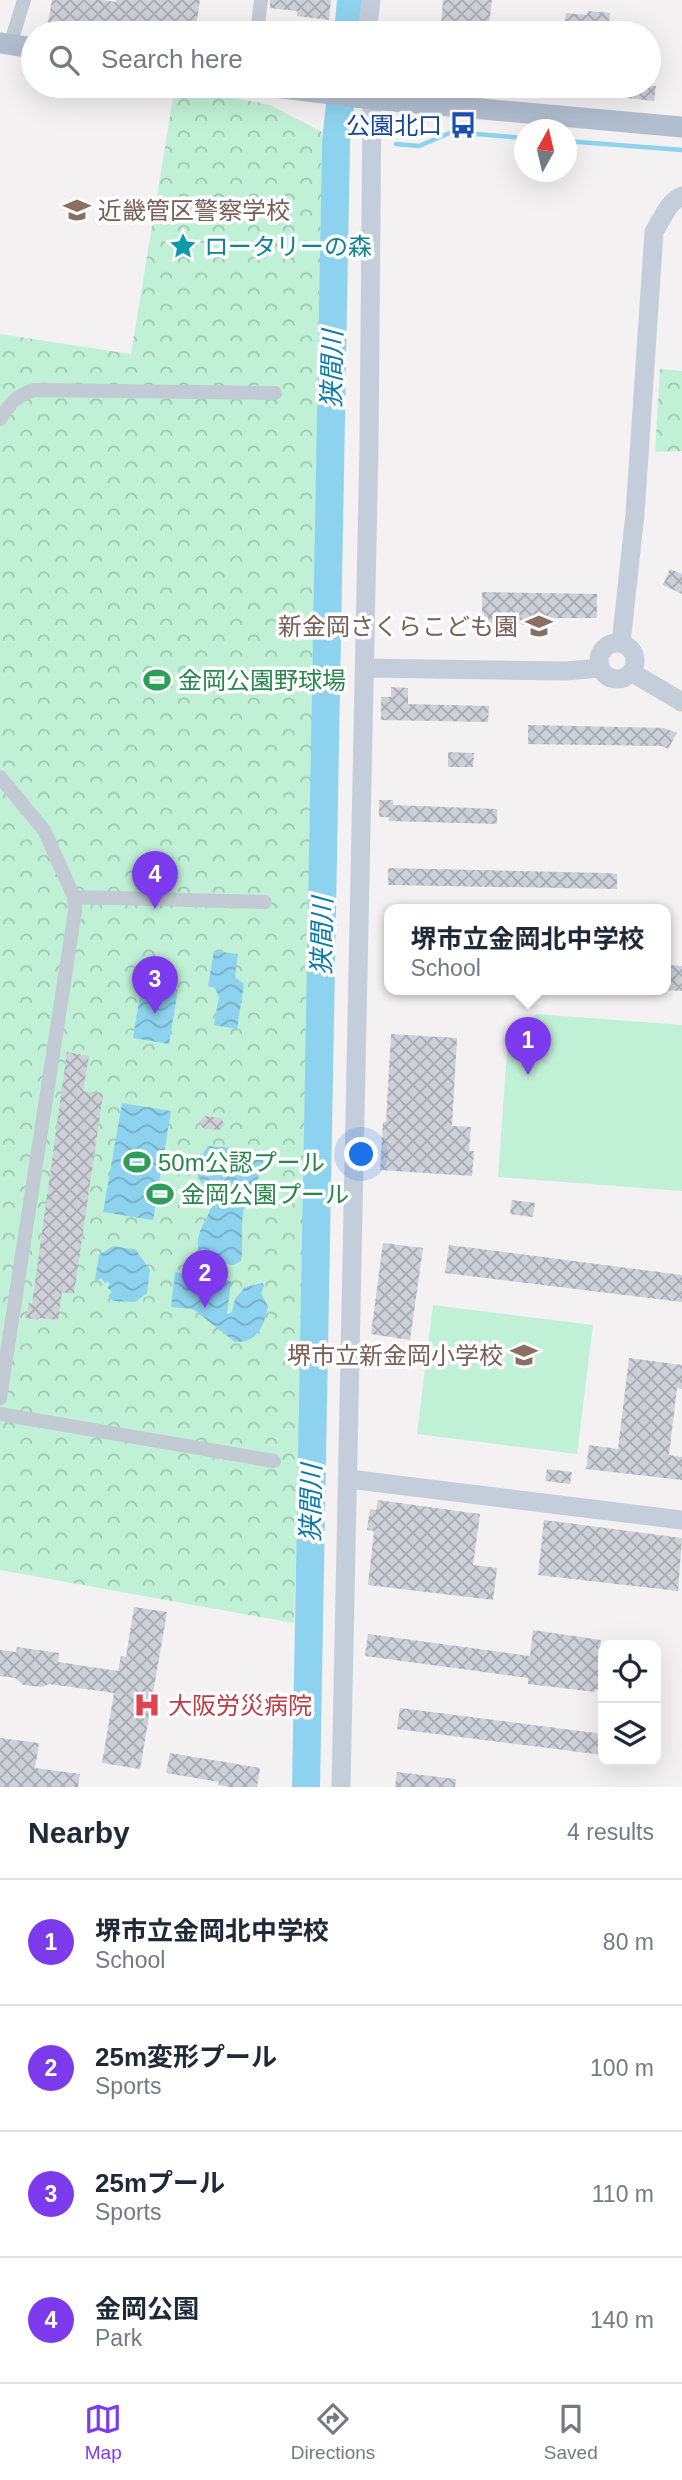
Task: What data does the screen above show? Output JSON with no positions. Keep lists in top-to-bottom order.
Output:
{
  "water": ["狭間川"],
  "places": {
    "bus stop": ["公園北口"],
    "school or university": ["近畿管区警察学校", "新金岡さくらこども園", "堺市立新金岡小学校"],
    "place": ["ロータリーの森"],
    "sports": ["金岡公園野球場", "50m公認プール", "金岡公園プール"],
    "hospital": ["大阪労災病院"]
  },
  "north": "top",
  "page": {
    "search": "Search here",
    "pins": [
      "4",
      "3",
      "1",
      "2"
    ],
    "popup": ["堺市立金岡北中学校", "School"],
    "heading": ["Nearby", "4 results"],
    "list": [
      {
        "mark": "1",
        "name": "堺市立金岡北中学校",
        "note": "School",
        "value": "80 m"
      },
      {
        "mark": "2",
        "name": "25m変形プール",
        "note": "Sports",
        "value": "100 m"
      },
      {
        "mark": "3",
        "name": "25mプール",
        "note": "Sports",
        "value": "110 m"
      },
      {
        "mark": "4",
        "name": "金岡公園",
        "note": "Park",
        "value": "140 m"
      }
    ],
    "nav": ["Map", "Directions", "Saved"]
  }
}
